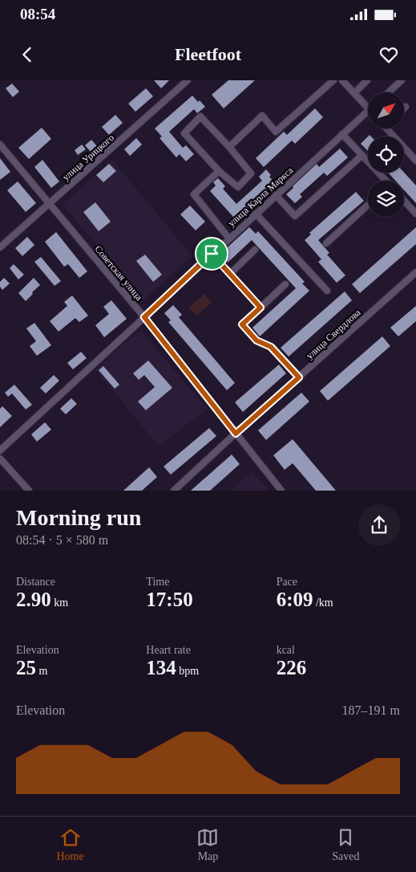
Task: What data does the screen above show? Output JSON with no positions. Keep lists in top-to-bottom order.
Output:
{
  "streets": {
    "street": [
      "улица Урицкого",
      "улица Карла Маркса",
      "Советская улица",
      "улица Свердлова"
    ]
  },
  "crossings": [
    ["улица Урицкого", "Советская улица"],
    ["улица Карла Маркса", "Советская улица"],
    ["Советская улица", "улица Свердлова"]
  ],
  "north": "top right",
  "page": {
    "status": "08:54",
    "header": "Fleetfoot",
    "heading": ["Morning run", "08:54 · 5 × 580 m"],
    "stats": [
      ["Distance", "2.90 km"],
      ["Time", "17:50"],
      ["Pace", "6:09 /km"],
      ["Elevation", "25 m"],
      ["Heart rate", "134 bpm"],
      ["kcal", "226"]
    ],
    "chart": ["Elevation", "187–191 m"],
    "tabs": ["Home", "Map", "Saved"]
  }
}
